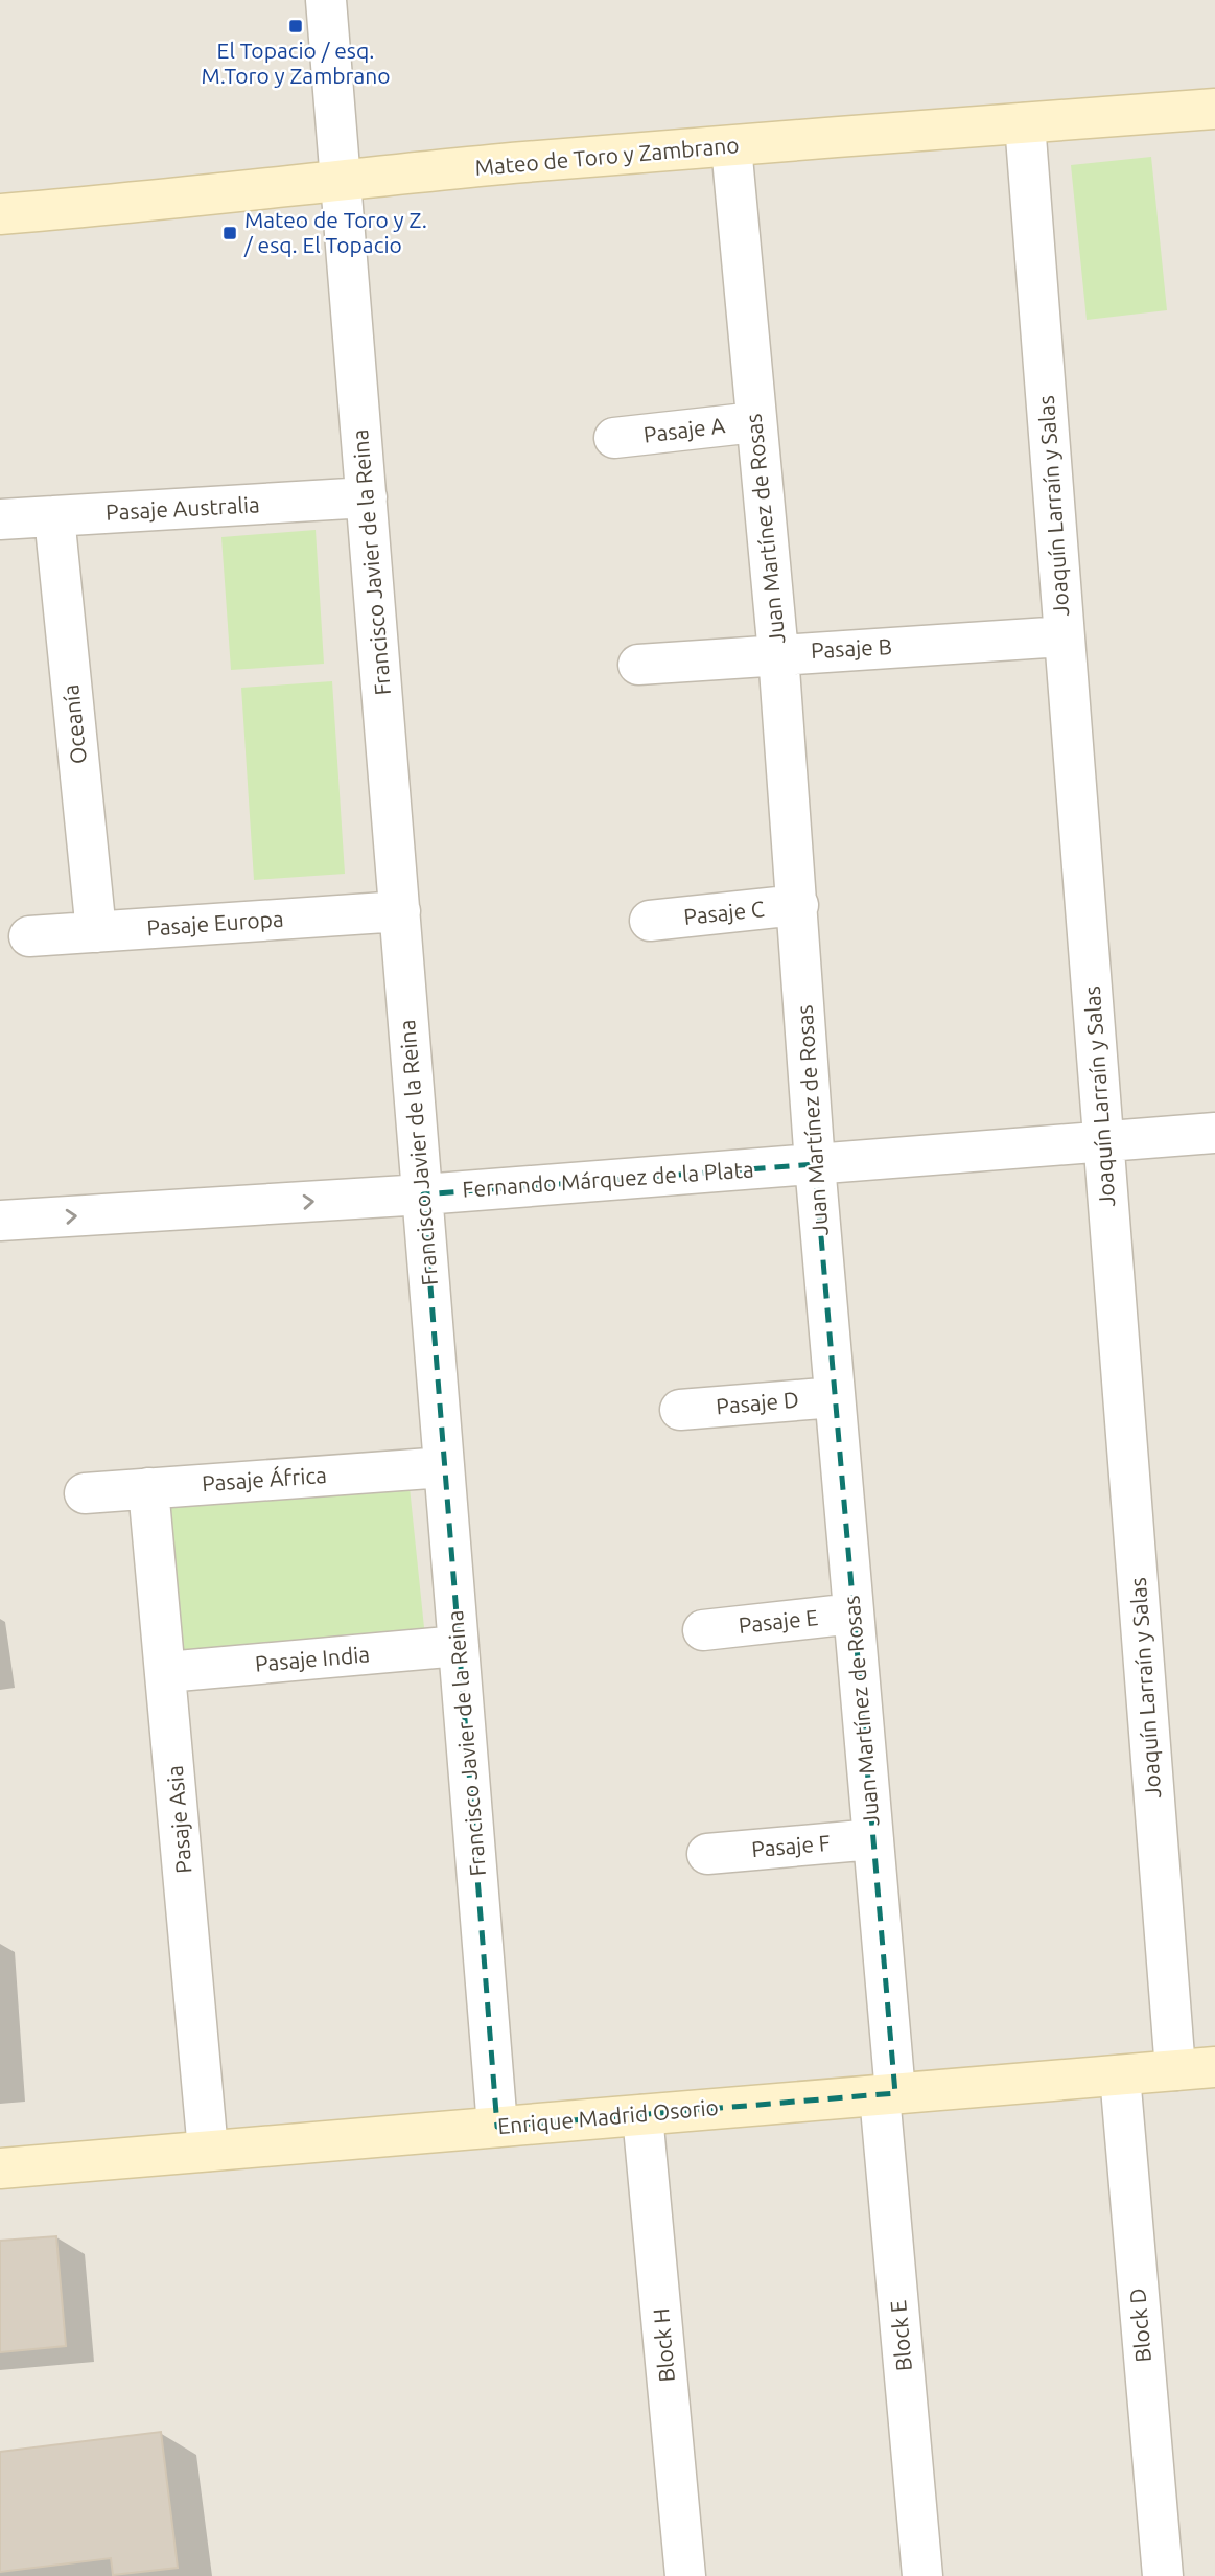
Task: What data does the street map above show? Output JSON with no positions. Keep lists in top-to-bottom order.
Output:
{
  "streets": {
    "street": [
      "Mateo de Toro y Zambrano",
      "Pasaje A",
      "Joaquín Larraín y Salas",
      "Pasaje Australia",
      "Juan Martínez de Rosas",
      "Francisco Javier de la Reina",
      "Pasaje B",
      "Oceanía",
      "Pasaje C",
      "Pasaje Europa",
      "Fernando Márquez de la Plata",
      "Pasaje D",
      "Pasaje África",
      "Pasaje E",
      "Pasaje India",
      "Pasaje Asia",
      "Pasaje F",
      "Enrique Madrid Osorio",
      "Block D",
      "Block E",
      "Block H"
    ]
  },
  "crossings": [
    ["Mateo de Toro y Zambrano", "Joaquín Larraín y Salas"],
    ["Mateo de Toro y Zambrano", "Juan Martínez de Rosas"],
    ["Mateo de Toro y Zambrano", "Francisco Javier de la Reina"],
    ["Pasaje A", "Juan Martínez de Rosas"],
    ["Joaquín Larraín y Salas", "Pasaje B"],
    ["Joaquín Larraín y Salas", "Fernando Márquez de la Plata"],
    ["Joaquín Larraín y Salas", "Enrique Madrid Osorio"],
    ["Pasaje Australia", "Francisco Javier de la Reina"],
    ["Pasaje Australia", "Oceanía"],
    ["Juan Martínez de Rosas", "Pasaje B"],
    ["Juan Martínez de Rosas", "Pasaje C"],
    ["Juan Martínez de Rosas", "Fernando Márquez de la Plata"],
    ["Juan Martínez de Rosas", "Pasaje D"],
    ["Juan Martínez de Rosas", "Pasaje E"],
    ["Juan Martínez de Rosas", "Pasaje F"],
    ["Juan Martínez de Rosas", "Enrique Madrid Osorio"],
    ["Juan Martínez de Rosas", "Block E"],
    ["Francisco Javier de la Reina", "Pasaje Europa"],
    ["Francisco Javier de la Reina", "Fernando Márquez de la Plata"],
    ["Francisco Javier de la Reina", "Pasaje África"],
    ["Francisco Javier de la Reina", "Pasaje India"],
    ["Francisco Javier de la Reina", "Enrique Madrid Osorio"],
    ["Oceanía", "Pasaje Europa"],
    ["Pasaje África", "Pasaje Asia"],
    ["Pasaje India", "Pasaje Asia"],
    ["Pasaje Asia", "Enrique Madrid Osorio"],
    ["Enrique Madrid Osorio", "Block D"],
    ["Enrique Madrid Osorio", "Block E"],
    ["Enrique Madrid Osorio", "Block H"]
  ],
  "places": {
    "transit": ["El Topacio / esq. M.Toro y Zambrano", "Mateo de Toro y Z. / esq. El Topacio"]
  }
}
